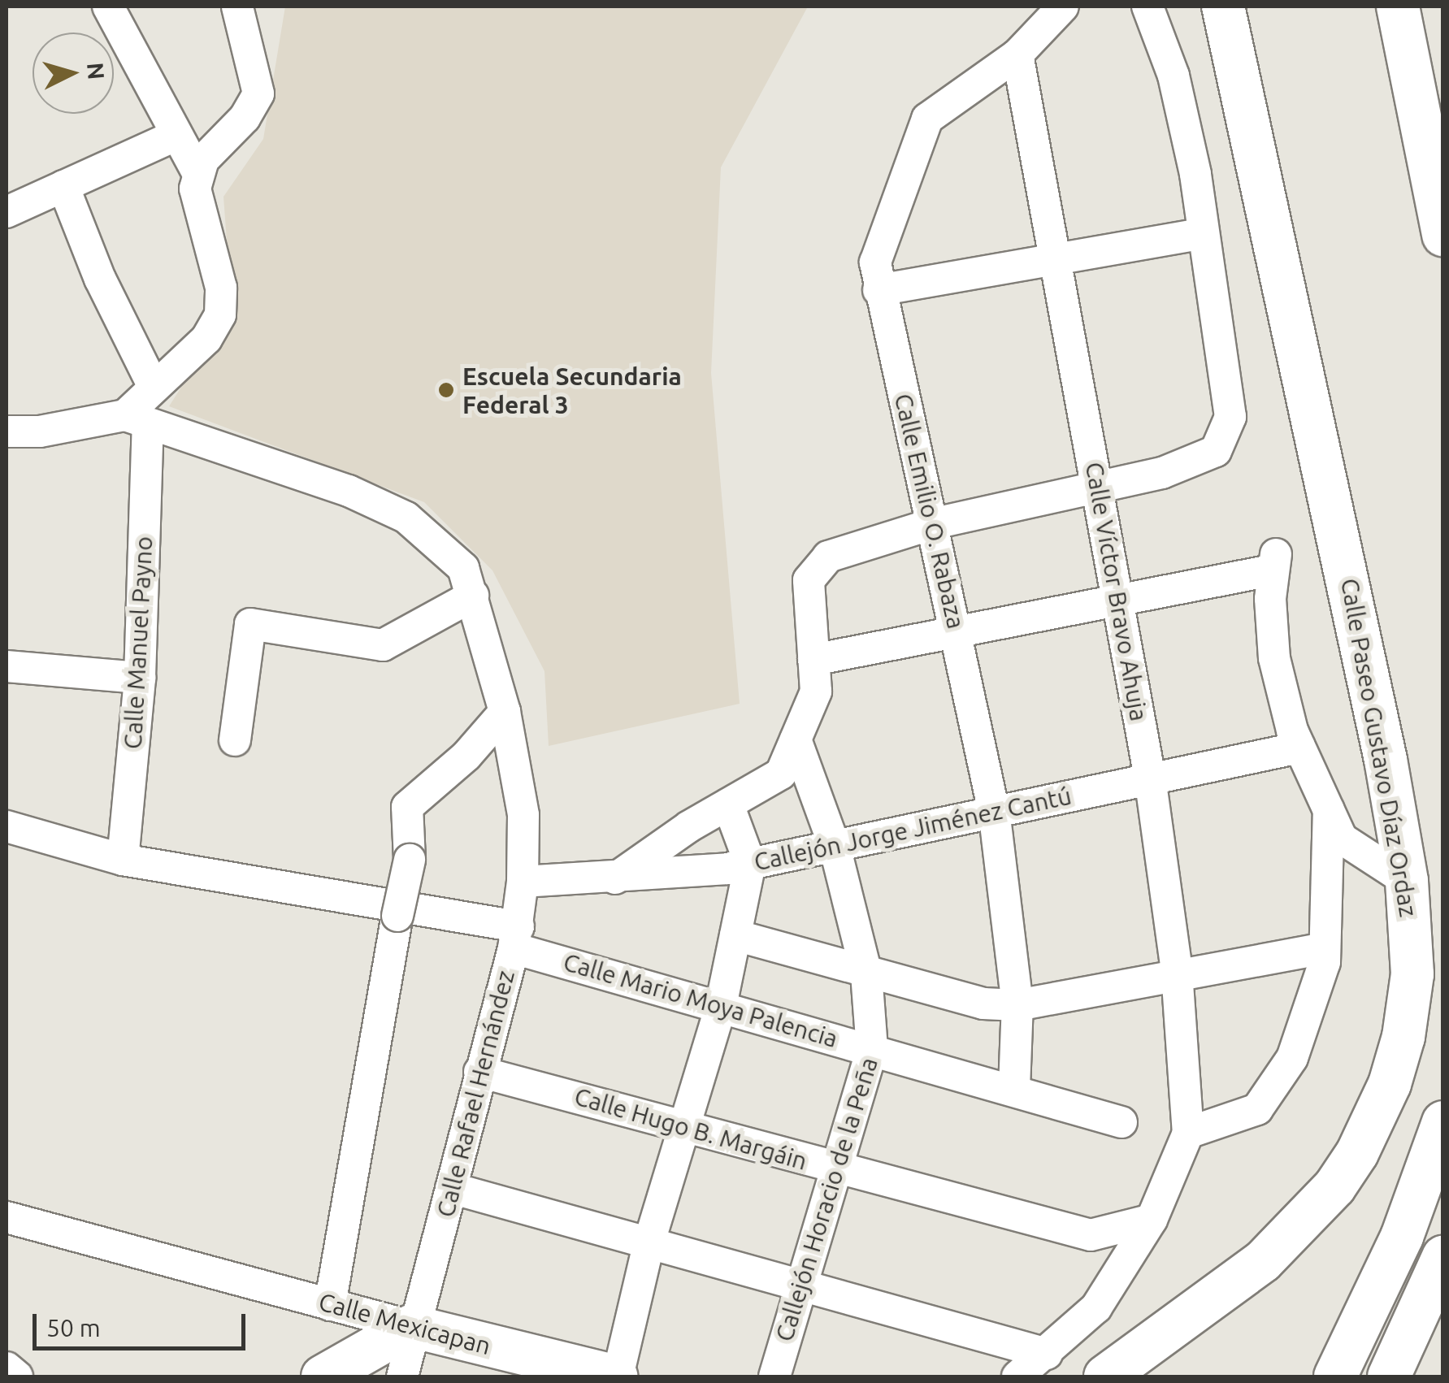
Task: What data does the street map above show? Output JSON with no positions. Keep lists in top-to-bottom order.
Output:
{
  "streets": {
    "main road": ["Calle Paseo Gustavo Díaz Ordaz", "Calle Mexicapan"],
    "street": [
      "Calle Emilio O. Rabaza",
      "Calle Víctor Bravo Ahuja",
      "Calle Manuel Payno",
      "Callejón Jorge Jiménez Cantú",
      "Calle Mario Moya Palencia",
      "Calle Rafael Hernández",
      "Calle Hugo B. Margáin",
      "Callejón Horacio de la Peña"
    ]
  },
  "crossings": [
    ["Calle Emilio O. Rabaza", "Calle Víctor Bravo Ahuja"],
    ["Calle Emilio O. Rabaza", "Callejón Jorge Jiménez Cantú"],
    ["Calle Emilio O. Rabaza", "Calle Mario Moya Palencia"],
    ["Calle Víctor Bravo Ahuja", "Callejón Jorge Jiménez Cantú"],
    ["Calle Manuel Payno", "Calle Mario Moya Palencia"],
    ["Calle Manuel Payno", "Calle Rafael Hernández"],
    ["Callejón Jorge Jiménez Cantú", "Calle Rafael Hernández"],
    ["Callejón Jorge Jiménez Cantú", "Callejón Horacio de la Peña"],
    ["Calle Mario Moya Palencia", "Calle Rafael Hernández"],
    ["Calle Mario Moya Palencia", "Callejón Horacio de la Peña"],
    ["Calle Rafael Hernández", "Calle Hugo B. Margáin"],
    ["Calle Rafael Hernández", "Calle Mexicapan"],
    ["Calle Hugo B. Margáin", "Callejón Horacio de la Peña"]
  ],
  "places": ["Escuela Secundaria Federal 3"],
  "scale_bar": "50 m",
  "north": "right"
}
